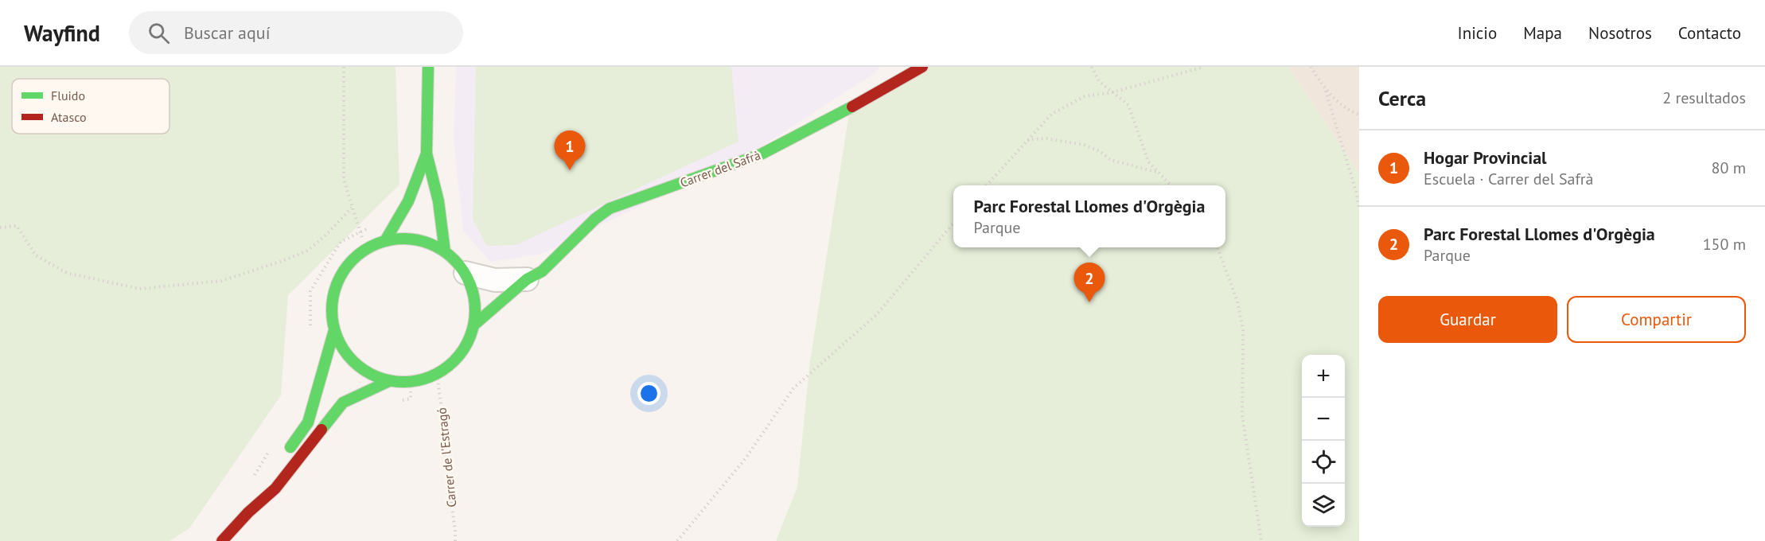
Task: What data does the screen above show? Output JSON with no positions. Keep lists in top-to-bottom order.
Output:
{
  "streets": {
    "main road": ["Carrer del Safrà"],
    "path": ["Carrer de l'Estragó"]
  },
  "crossings": [
    ["Carrer del Safrà", "Carrer de l'Estragó"]
  ],
  "legend": ["Fluido", "Atasco"],
  "page": {
    "header": "Wayfind",
    "search": "Buscar aquí",
    "nav": [
      "Inicio",
      "Mapa",
      "Nosotros",
      "Contacto"
    ],
    "heading": ["Cerca", "2 resultados"],
    "list": [
      {
        "mark": "1",
        "name": "Hogar Provincial",
        "note": "Escuela · Carrer del Safrà",
        "value": "80 m"
      },
      {
        "mark": "2",
        "name": "Parc Forestal Llomes d'Orgègia",
        "note": "Parque",
        "value": "150 m"
      }
    ],
    "pins": ["1", "2"],
    "popup": ["Parc Forestal Llomes d'Orgègia", "Parque"],
    "buttons": ["Guardar", "Compartir"],
    "map_buttons": ["+", "−"]
  }
}
